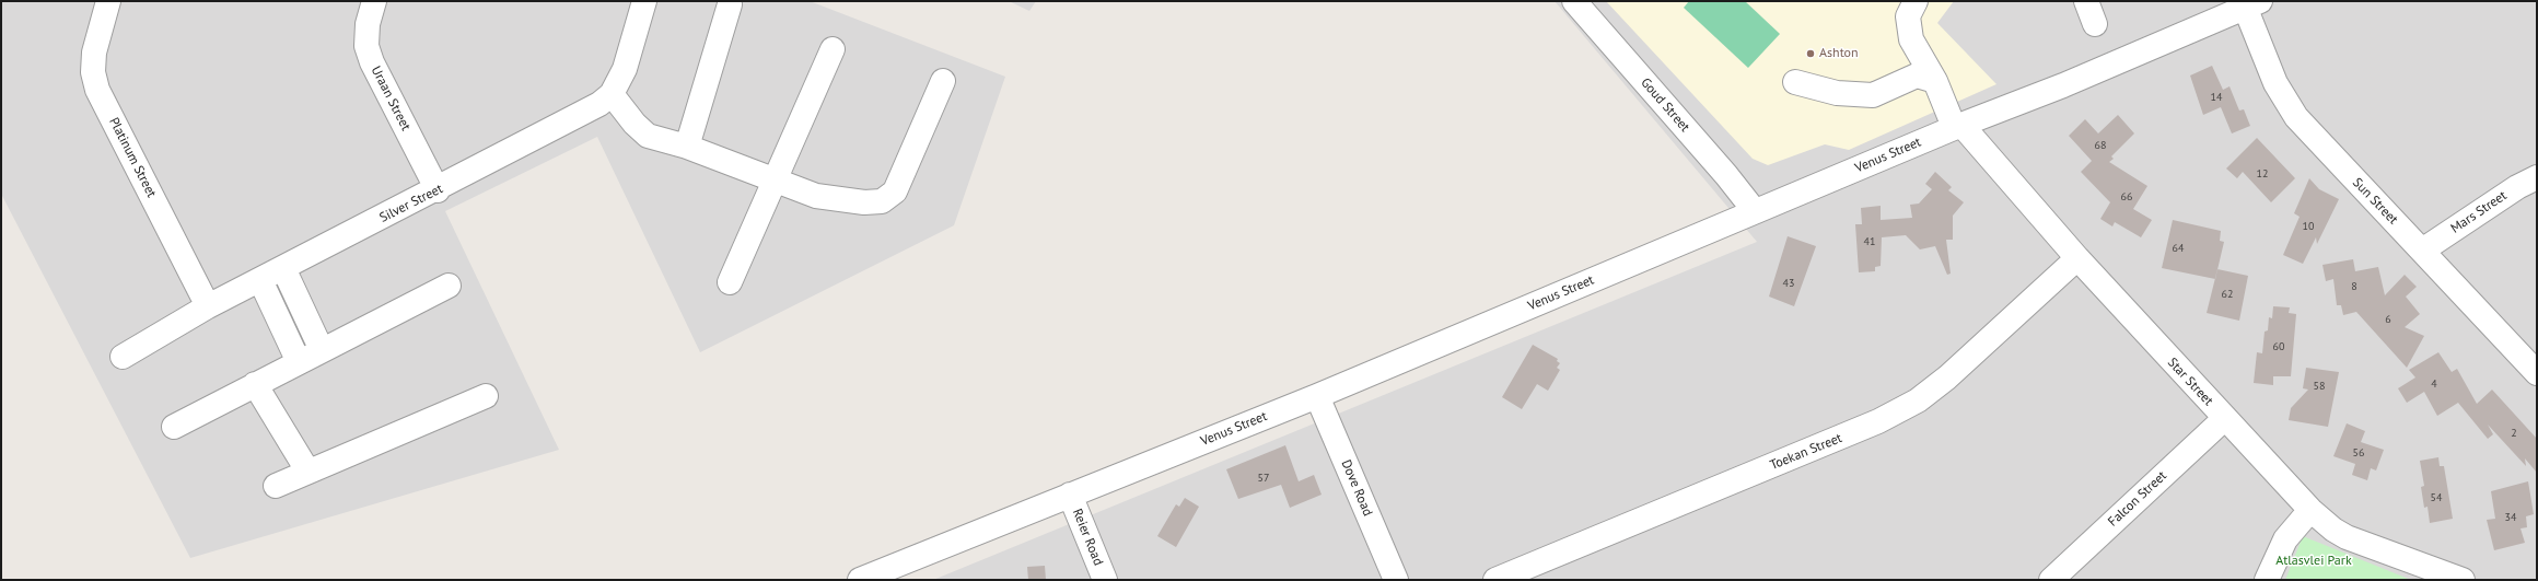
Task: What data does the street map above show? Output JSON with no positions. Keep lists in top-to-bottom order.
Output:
{
  "streets": {
    "street": [
      "Uraan Street",
      "Goud Street",
      "Venus Street",
      "Platinum Street",
      "Sun Street",
      "Silver Street",
      "Mars Street",
      "Star Street",
      "Toekan Street",
      "Dove Road",
      "Falcon Street",
      "Reier Road"
    ]
  },
  "crossings": [
    ["Uraan Street", "Silver Street"],
    ["Goud Street", "Venus Street"],
    ["Venus Street", "Sun Street"],
    ["Venus Street", "Star Street"],
    ["Venus Street", "Dove Road"],
    ["Venus Street", "Reier Road"],
    ["Platinum Street", "Silver Street"],
    ["Sun Street", "Mars Street"],
    ["Star Street", "Toekan Street"],
    ["Star Street", "Falcon Street"]
  ],
  "parks": ["Atlasvlei Park"],
  "places": ["Ashton"],
  "house_numbers": [
    "14",
    "68",
    "12",
    "66",
    "10",
    "41",
    "64",
    "43",
    "8",
    "62",
    "6",
    "60",
    "4",
    "58",
    "2",
    "56",
    "57",
    "54",
    "34"
  ]
}
